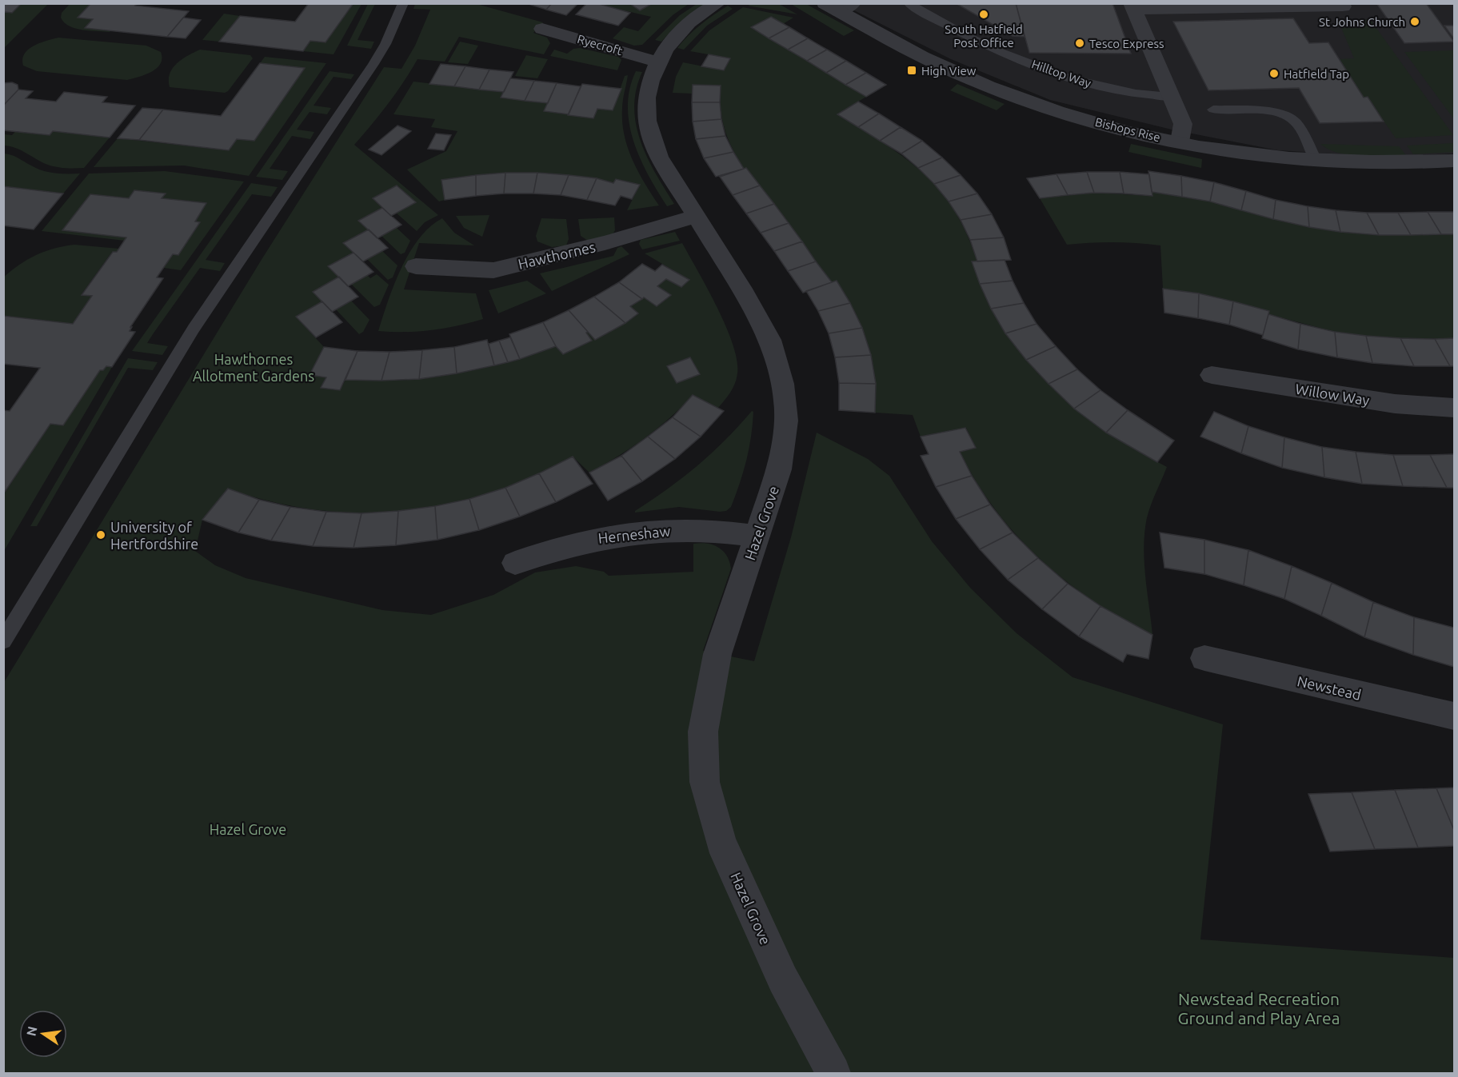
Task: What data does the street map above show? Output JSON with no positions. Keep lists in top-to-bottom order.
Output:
{
  "streets": {
    "street": [
      "Ryecroft",
      "Bishops Rise",
      "Hawthornes",
      "Willow Way",
      "Hazel Grove",
      "Herneshaw",
      "Newstead"
    ],
    "lane": ["Hilltop Way"]
  },
  "crossings": [
    ["Ryecroft", "Hazel Grove"],
    ["Hawthornes", "Hazel Grove"],
    ["Hazel Grove", "Herneshaw"]
  ],
  "parks": ["Hawthornes Allotment Gardens", "Hazel Grove", "Newstead Recreation Ground and Play Area"],
  "places": {
    "other": [
      "South Hatfield Post Office",
      "St Johns Church",
      "Tesco Express",
      "Hatfield Tap",
      "University of Hertfordshire"
    ],
    "transit": ["High View"]
  },
  "north": "left"
}
